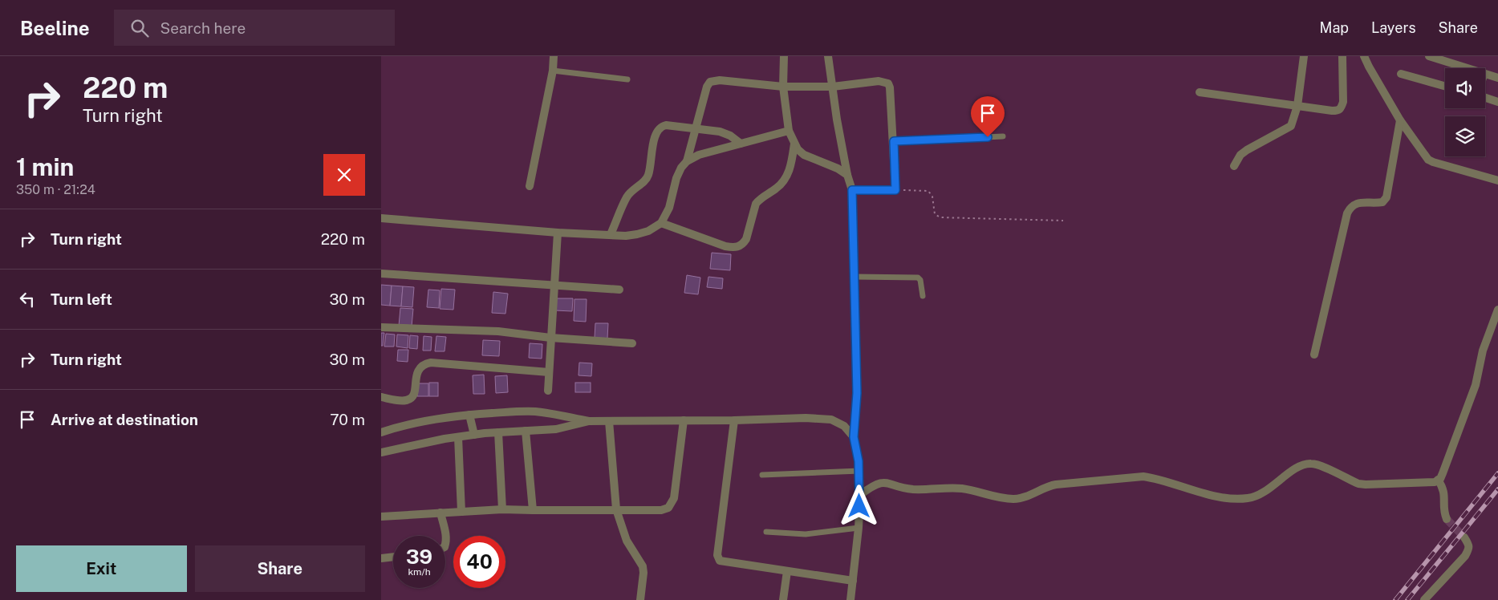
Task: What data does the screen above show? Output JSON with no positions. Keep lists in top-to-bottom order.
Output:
{
  "page": {
    "header": "Beeline",
    "search": "Search here",
    "nav": ["Map", "Layers", "Share"],
    "turn": ["220 m", "Turn right"],
    "heading": ["1 min", "350 m · 21:24"],
    "list": [
      {
        "name": "Turn right",
        "value": "220 m"
      },
      {
        "name": "Turn left",
        "value": "30 m"
      },
      {
        "name": "Turn right",
        "value": "30 m"
      },
      {
        "name": "Arrive at destination",
        "value": "70 m"
      }
    ],
    "speed": "39 km/h",
    "limit": "40",
    "buttons": ["Exit", "Share"]
  }
}
